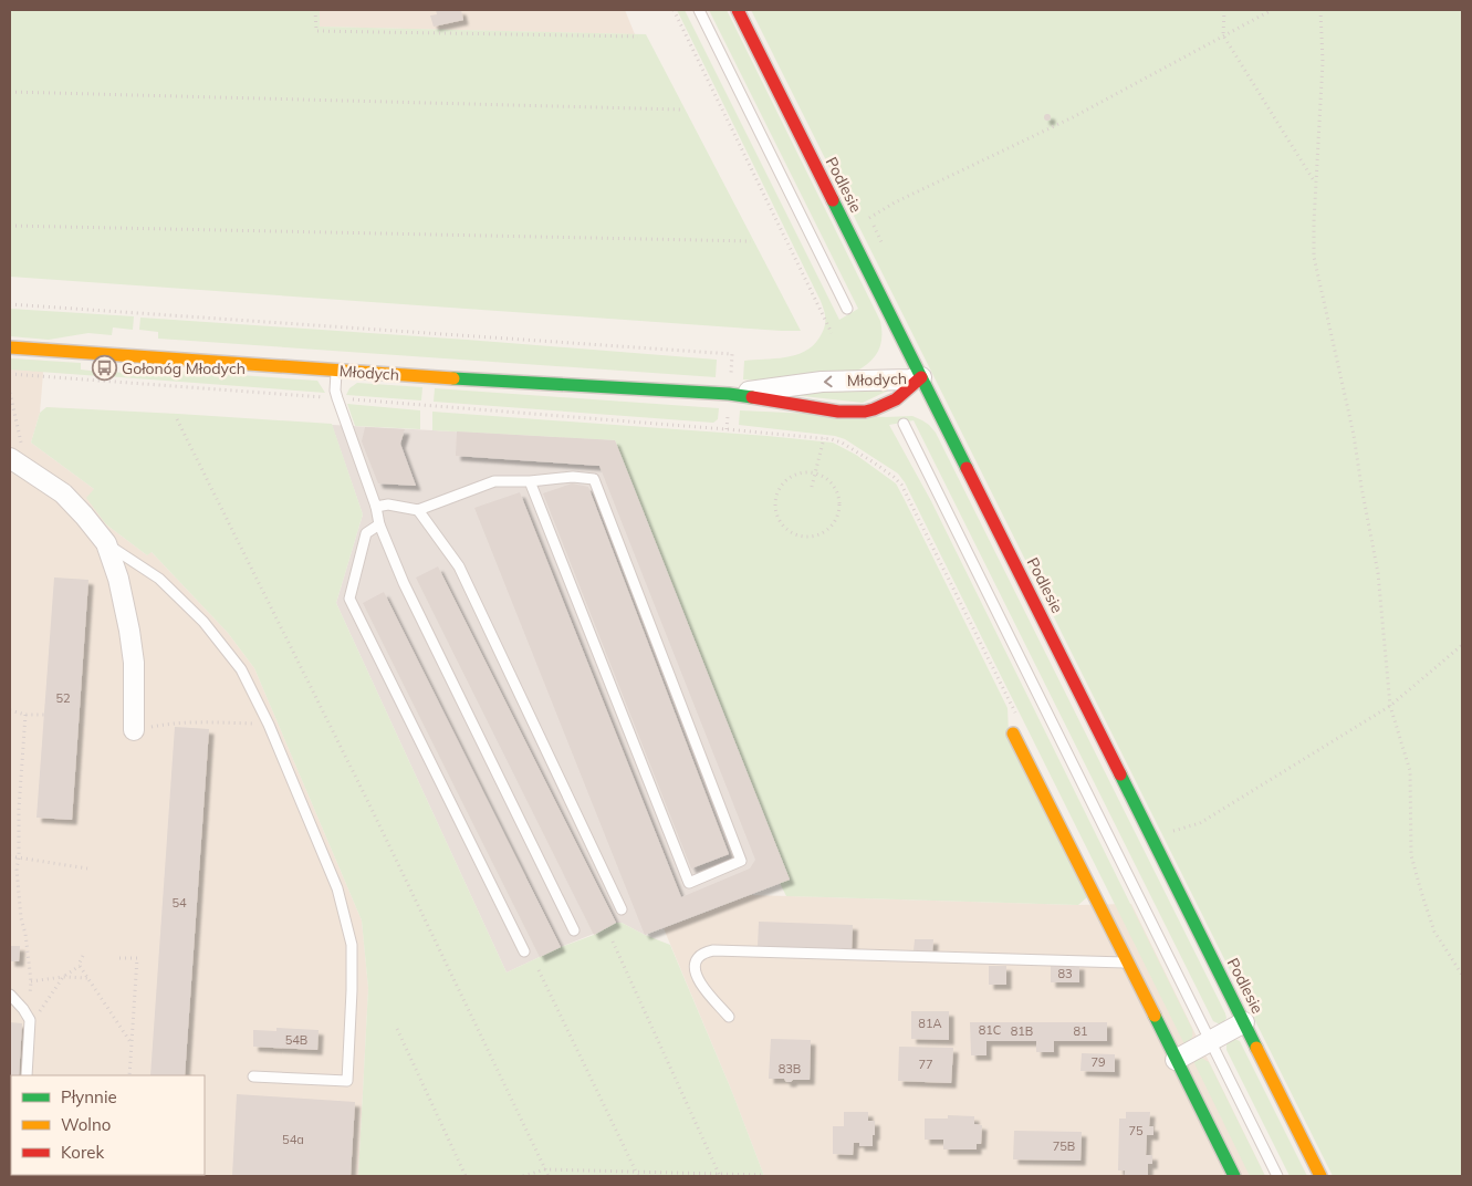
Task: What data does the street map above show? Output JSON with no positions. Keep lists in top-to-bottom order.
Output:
{
  "streets": {
    "street": ["Podlesie", "Młodych"]
  },
  "crossings": [
    ["Podlesie", "Młodych"]
  ],
  "places": {
    "bus stop": ["Gołonóg Młodych"]
  },
  "house_numbers": [
    "52",
    "54",
    "83",
    "81A",
    "81C",
    "81B",
    "81",
    "54B",
    "79",
    "77",
    "83B",
    "75",
    "54a",
    "75B"
  ],
  "legend": ["Płynnie", "Wolno", "Korek"]
}
